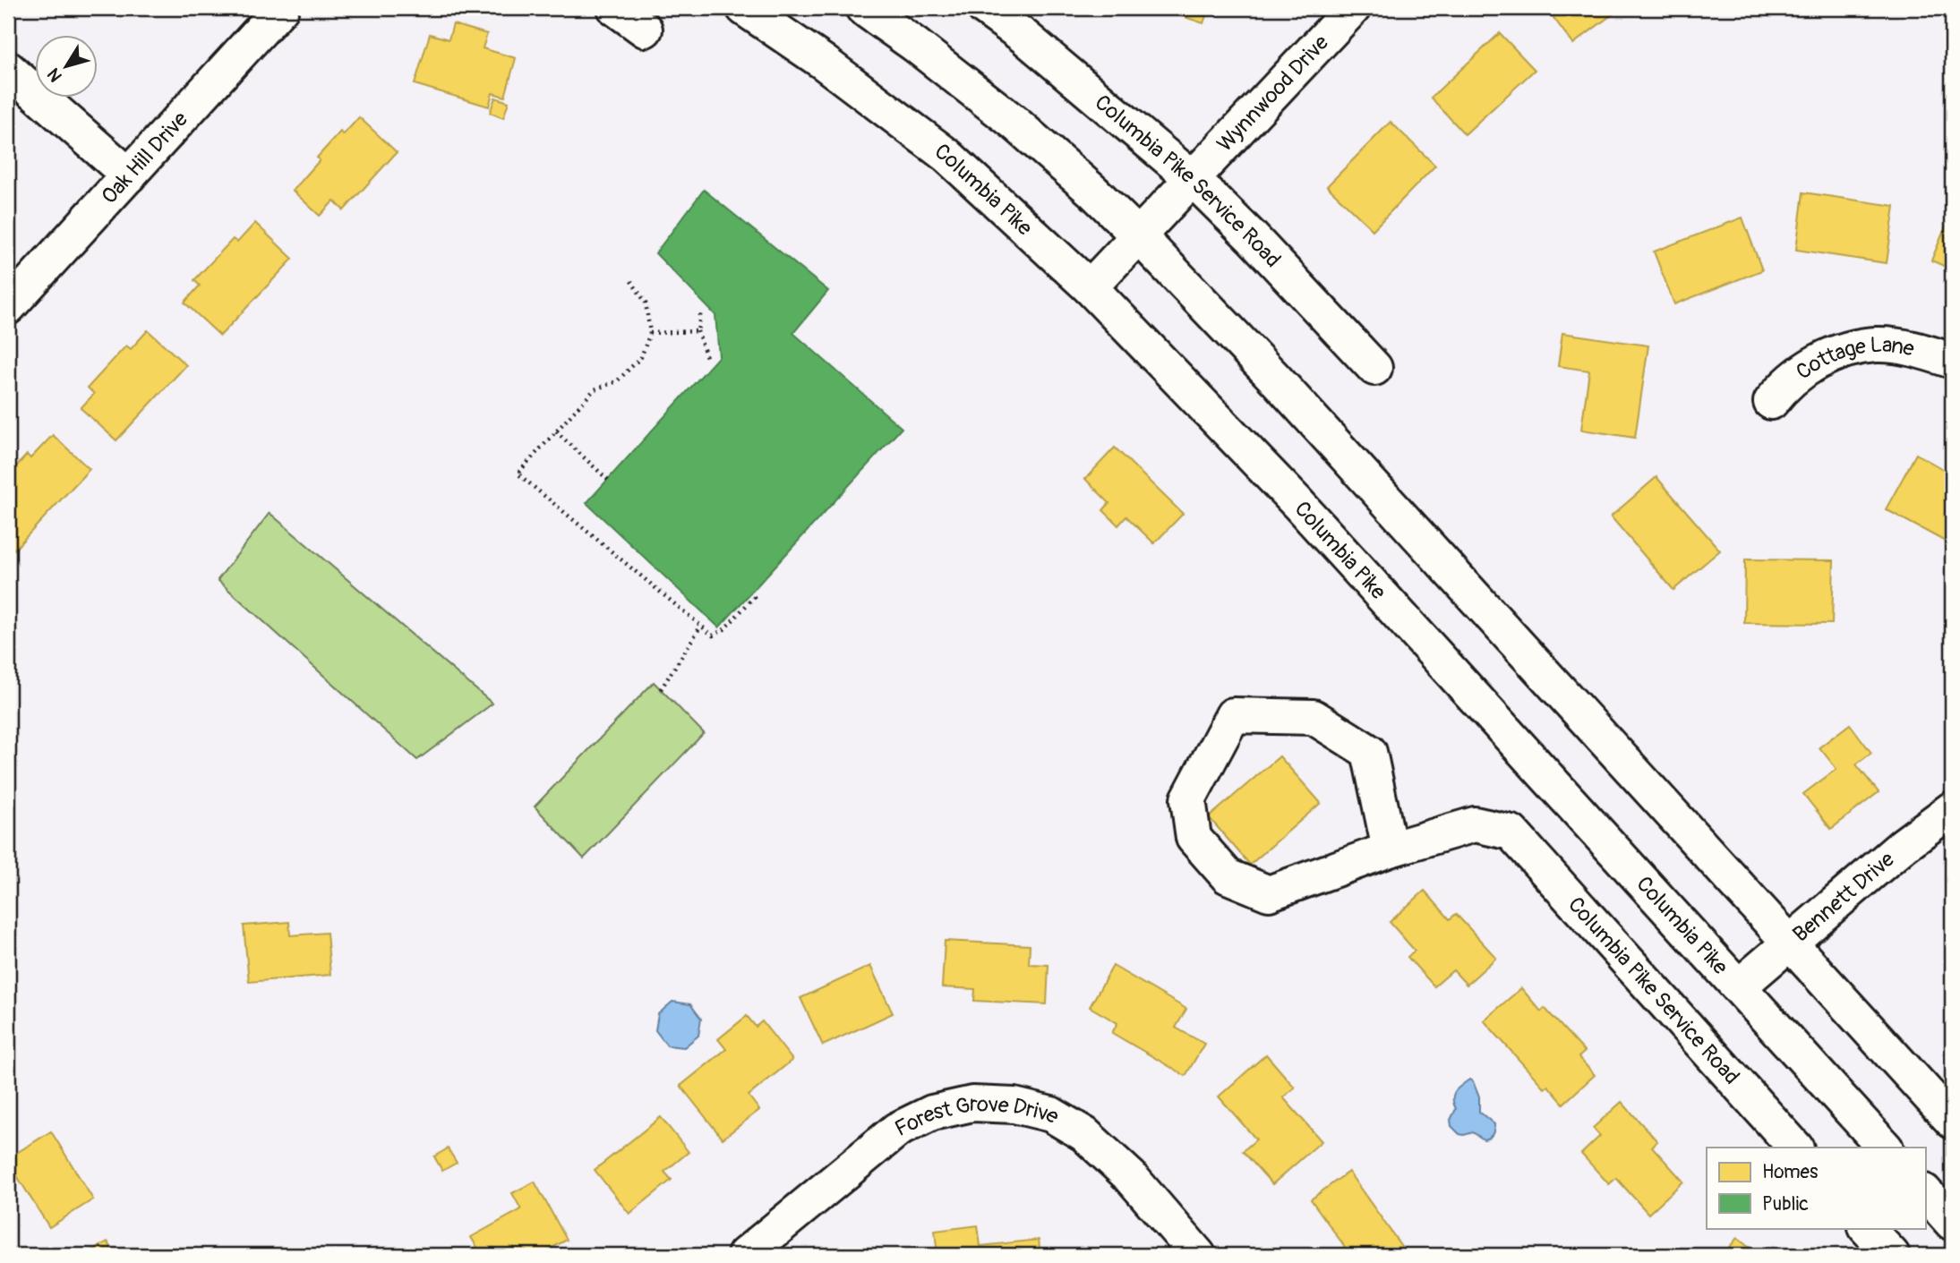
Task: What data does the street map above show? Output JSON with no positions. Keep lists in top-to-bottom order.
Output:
{
  "streets": {
    "main road": [
      "Wynnwood Drive",
      "Oak Hill Drive",
      "Columbia Pike Service Road",
      "Columbia Pike",
      "Cottage Lane",
      "Bennett Drive",
      "Forest Grove Drive"
    ]
  },
  "crossings": [
    ["Wynnwood Drive", "Columbia Pike Service Road"],
    ["Wynnwood Drive", "Columbia Pike"],
    ["Columbia Pike", "Bennett Drive"]
  ],
  "legend": ["Homes", "Public"],
  "north": "bottom left"
}
